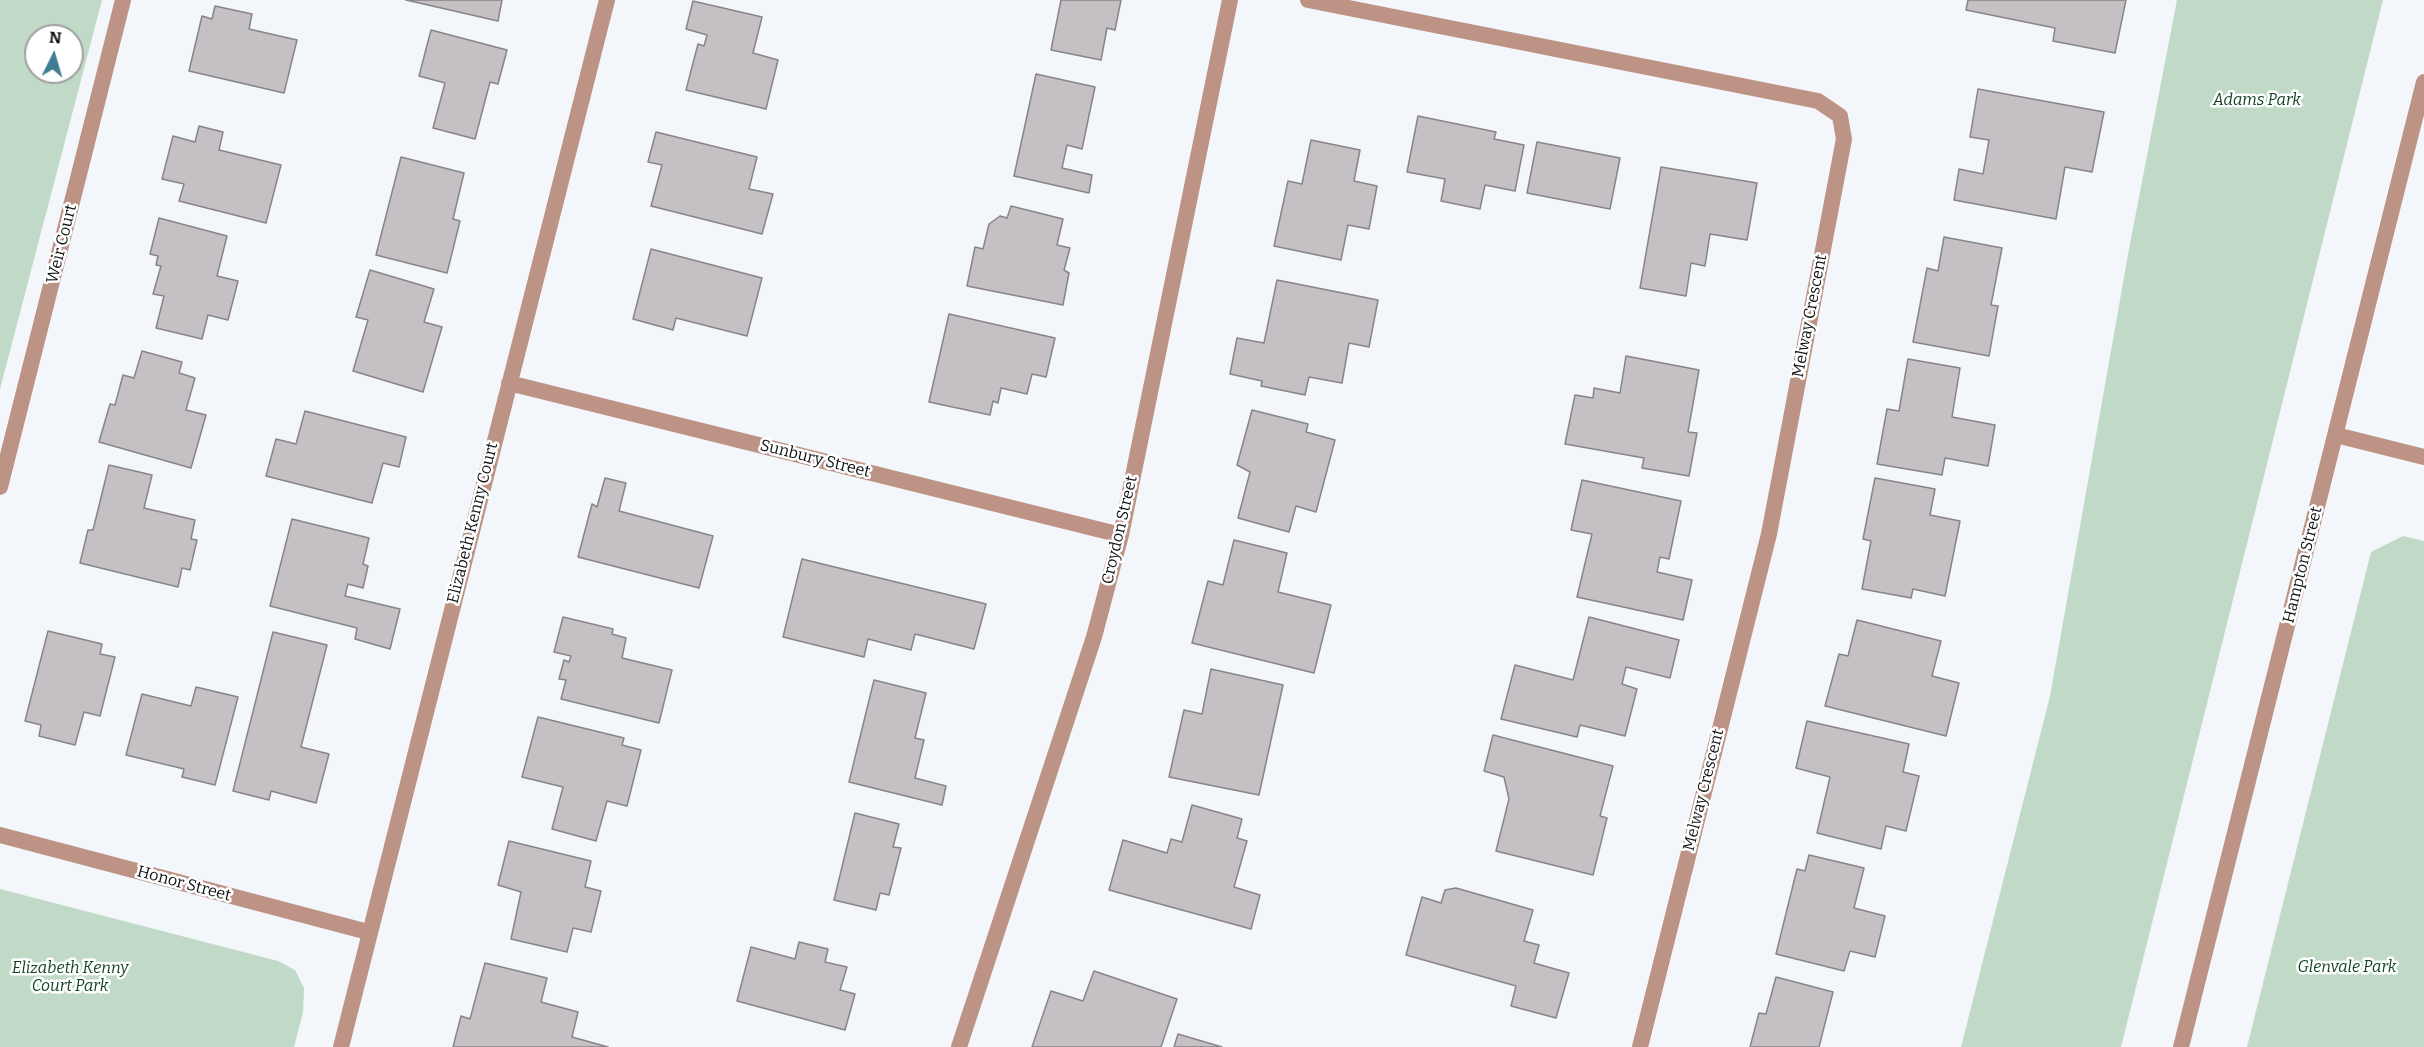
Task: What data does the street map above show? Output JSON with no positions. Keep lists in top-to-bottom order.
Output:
{
  "streets": {
    "street": [
      "Weir Court",
      "Melway Crescent",
      "Sunbury Street",
      "Elizabeth Kenny Court",
      "Croydon Street",
      "Hampton Street",
      "Honor Street"
    ]
  },
  "crossings": [
    ["Sunbury Street", "Elizabeth Kenny Court"],
    ["Sunbury Street", "Croydon Street"],
    ["Elizabeth Kenny Court", "Honor Street"]
  ],
  "parks": ["Adams Park", "Glenvale Park", "Elizabeth Kenny Court Park"],
  "north": "top"
}
